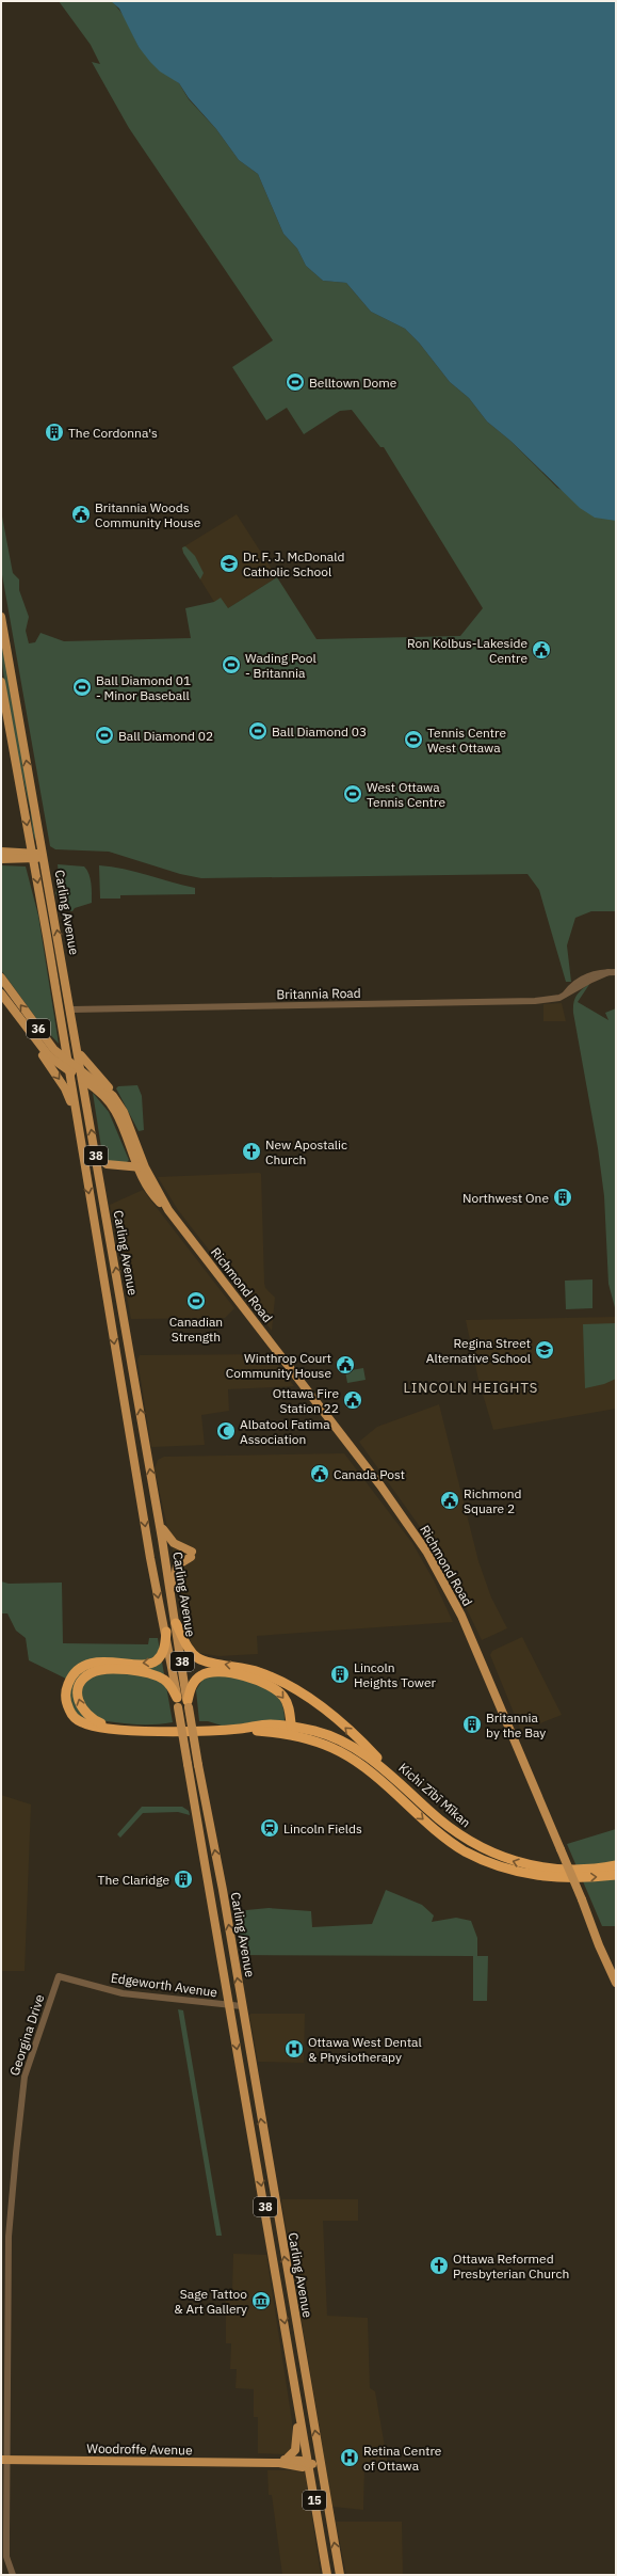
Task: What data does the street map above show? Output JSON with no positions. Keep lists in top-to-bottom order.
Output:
{
  "streets": {
    "highway": ["Kichi Zībī Mīkan"],
    "main road": [
      "Carling Avenue",
      "36",
      "38",
      "Richmond Road",
      "Woodroffe Avenue",
      "15"
    ],
    "street": ["Britannia Road", "Edgeworth Avenue", "Georgina Drive"]
  },
  "crossings": [
    ["Carling Avenue", "Britannia Road"],
    ["Carling Avenue", "Richmond Road"],
    ["Carling Avenue", "Kichi Zībī Mīkan"],
    ["Carling Avenue", "Edgeworth Avenue"],
    ["Carling Avenue", "Woodroffe Avenue"],
    ["Edgeworth Avenue", "Georgina Drive"],
    ["Georgina Drive", "Woodroffe Avenue"]
  ],
  "districts": ["LINCOLN HEIGHTS"],
  "places": {
    "sports": [
      "Belltown Dome",
      "Wading Pool - Britannia",
      "Ball Diamond 01 - Minor Baseball",
      "Ball Diamond 03",
      "Ball Diamond 02",
      "Tennis Centre West Ottawa",
      "West Ottawa Tennis Centre",
      "Canadian Strength"
    ],
    "building": [
      "The Cordonna's",
      "Northwest One",
      "Lincoln Heights Tower",
      "Britannia by the Bay",
      "The Claridge"
    ],
    "public building": [
      "Britannia Woods Community House",
      "Ron Kolbus-Lakeside Centre",
      "Winthrop Court Community House",
      "Ottawa Fire Station 22",
      "Canada Post",
      "Richmond Square 2"
    ],
    "school or university": ["Dr. F. J. McDonald Catholic School", "Regina Street Alternative School"],
    "church": ["New Apostalic Church", "Ottawa Reformed Presbyterian Church"],
    "mosque": ["Albatool Fatima Association"],
    "station": ["Lincoln Fields"],
    "hospital": ["Ottawa West Dental & Physiotherapy", "Retina Centre of Ottawa"],
    "museum": ["Sage Tattoo & Art Gallery"]
  }
}
